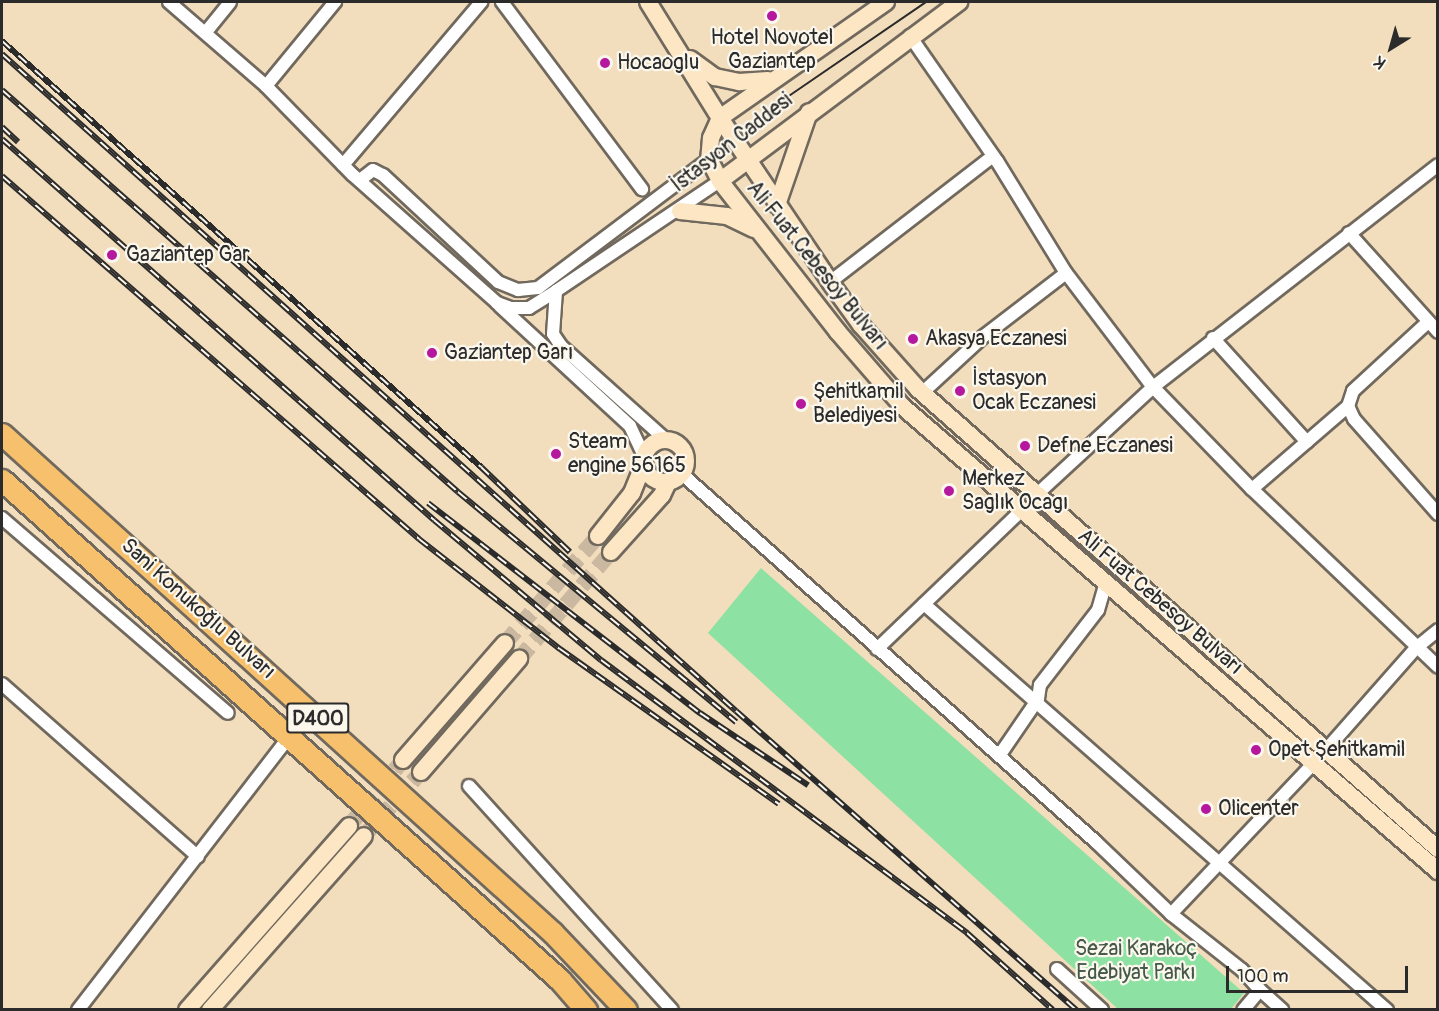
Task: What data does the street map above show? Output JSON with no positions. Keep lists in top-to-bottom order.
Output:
{
  "streets": {
    "highway": ["Sani Konukoğlu Bulvarı", "D400"],
    "street": ["İstasyon Caddesi", "Ali Fuat Cebesoy Bulvarı"]
  },
  "crossings": [
    ["İstasyon Caddesi", "Ali Fuat Cebesoy Bulvarı"]
  ],
  "parks": ["Sezai Karakoç Edebiyat Parkı"],
  "places": [
    "Hotel Novotel Gaziantep",
    "Hocaoglu",
    "Gaziantep Gar",
    "Akasya Eczanesi",
    "Gaziantep Garı",
    "İstasyon Ocak Eczanesi",
    "Şehitkamil Belediyesi",
    "Defne Eczanesi",
    "Steam engine 56165",
    "Merkez Saglık Ocagı",
    "Opet Şehitkamil",
    "Olicenter"
  ],
  "scale_bar": "100 m",
  "north": "bottom left"
}
